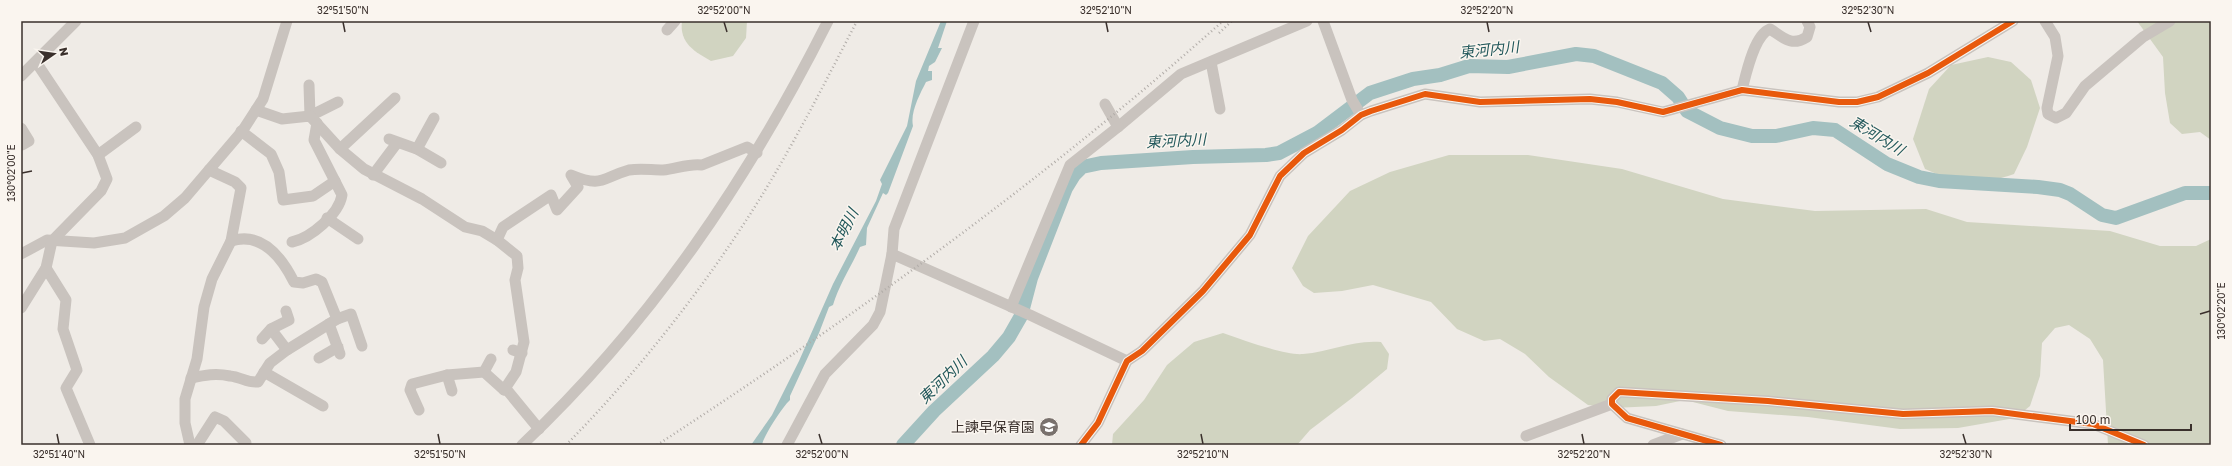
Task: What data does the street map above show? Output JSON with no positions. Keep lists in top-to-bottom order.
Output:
{
  "water": ["東河内川", "本明川"],
  "places": {
    "school or university": ["上諫早保育園"]
  },
  "scale_bar": "100 m",
  "north": "right",
  "coordinates": [
    "32°51'50\"N",
    "32°52'00\"N",
    "32°52'10\"N",
    "32°52'20\"N",
    "32°52'30\"N",
    "130°02'00\"E",
    "130°02'20\"E",
    "32°51'40\"N"
  ]
}
